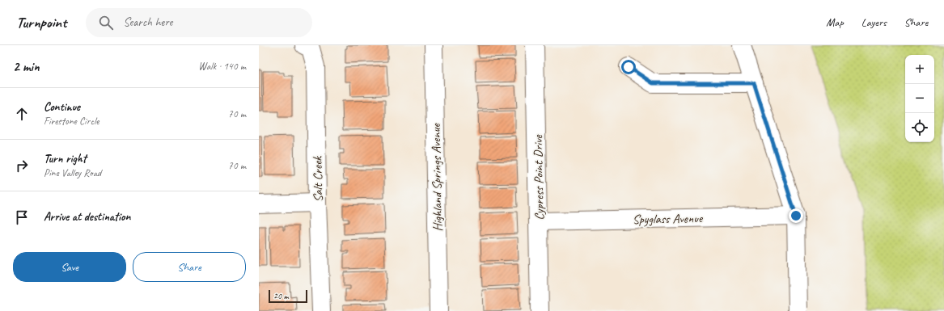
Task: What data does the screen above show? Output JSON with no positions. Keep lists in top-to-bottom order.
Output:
{
  "streets": {
    "street": [
      "Highland Springs Avenue",
      "Cypress Point Drive",
      "Salt Creek",
      "Spyglass Avenue"
    ]
  },
  "crossings": [
    ["Cypress Point Drive", "Spyglass Avenue"]
  ],
  "scale_bar": "20 m",
  "page": {
    "header": "Turnpoint",
    "search": "Search here",
    "nav": ["Map", "Layers", "Share"],
    "heading": ["2 min", "Walk · 140 m"],
    "map_buttons": ["+", "−"],
    "list": [
      ["Continue", "Firestone Circle", "70 m"],
      ["Turn right", "Pine Valley Road", "70 m"],
      "Arrive at destination"
    ],
    "buttons": ["Save", "Share"],
    "scale": "20 m"
  }
}
